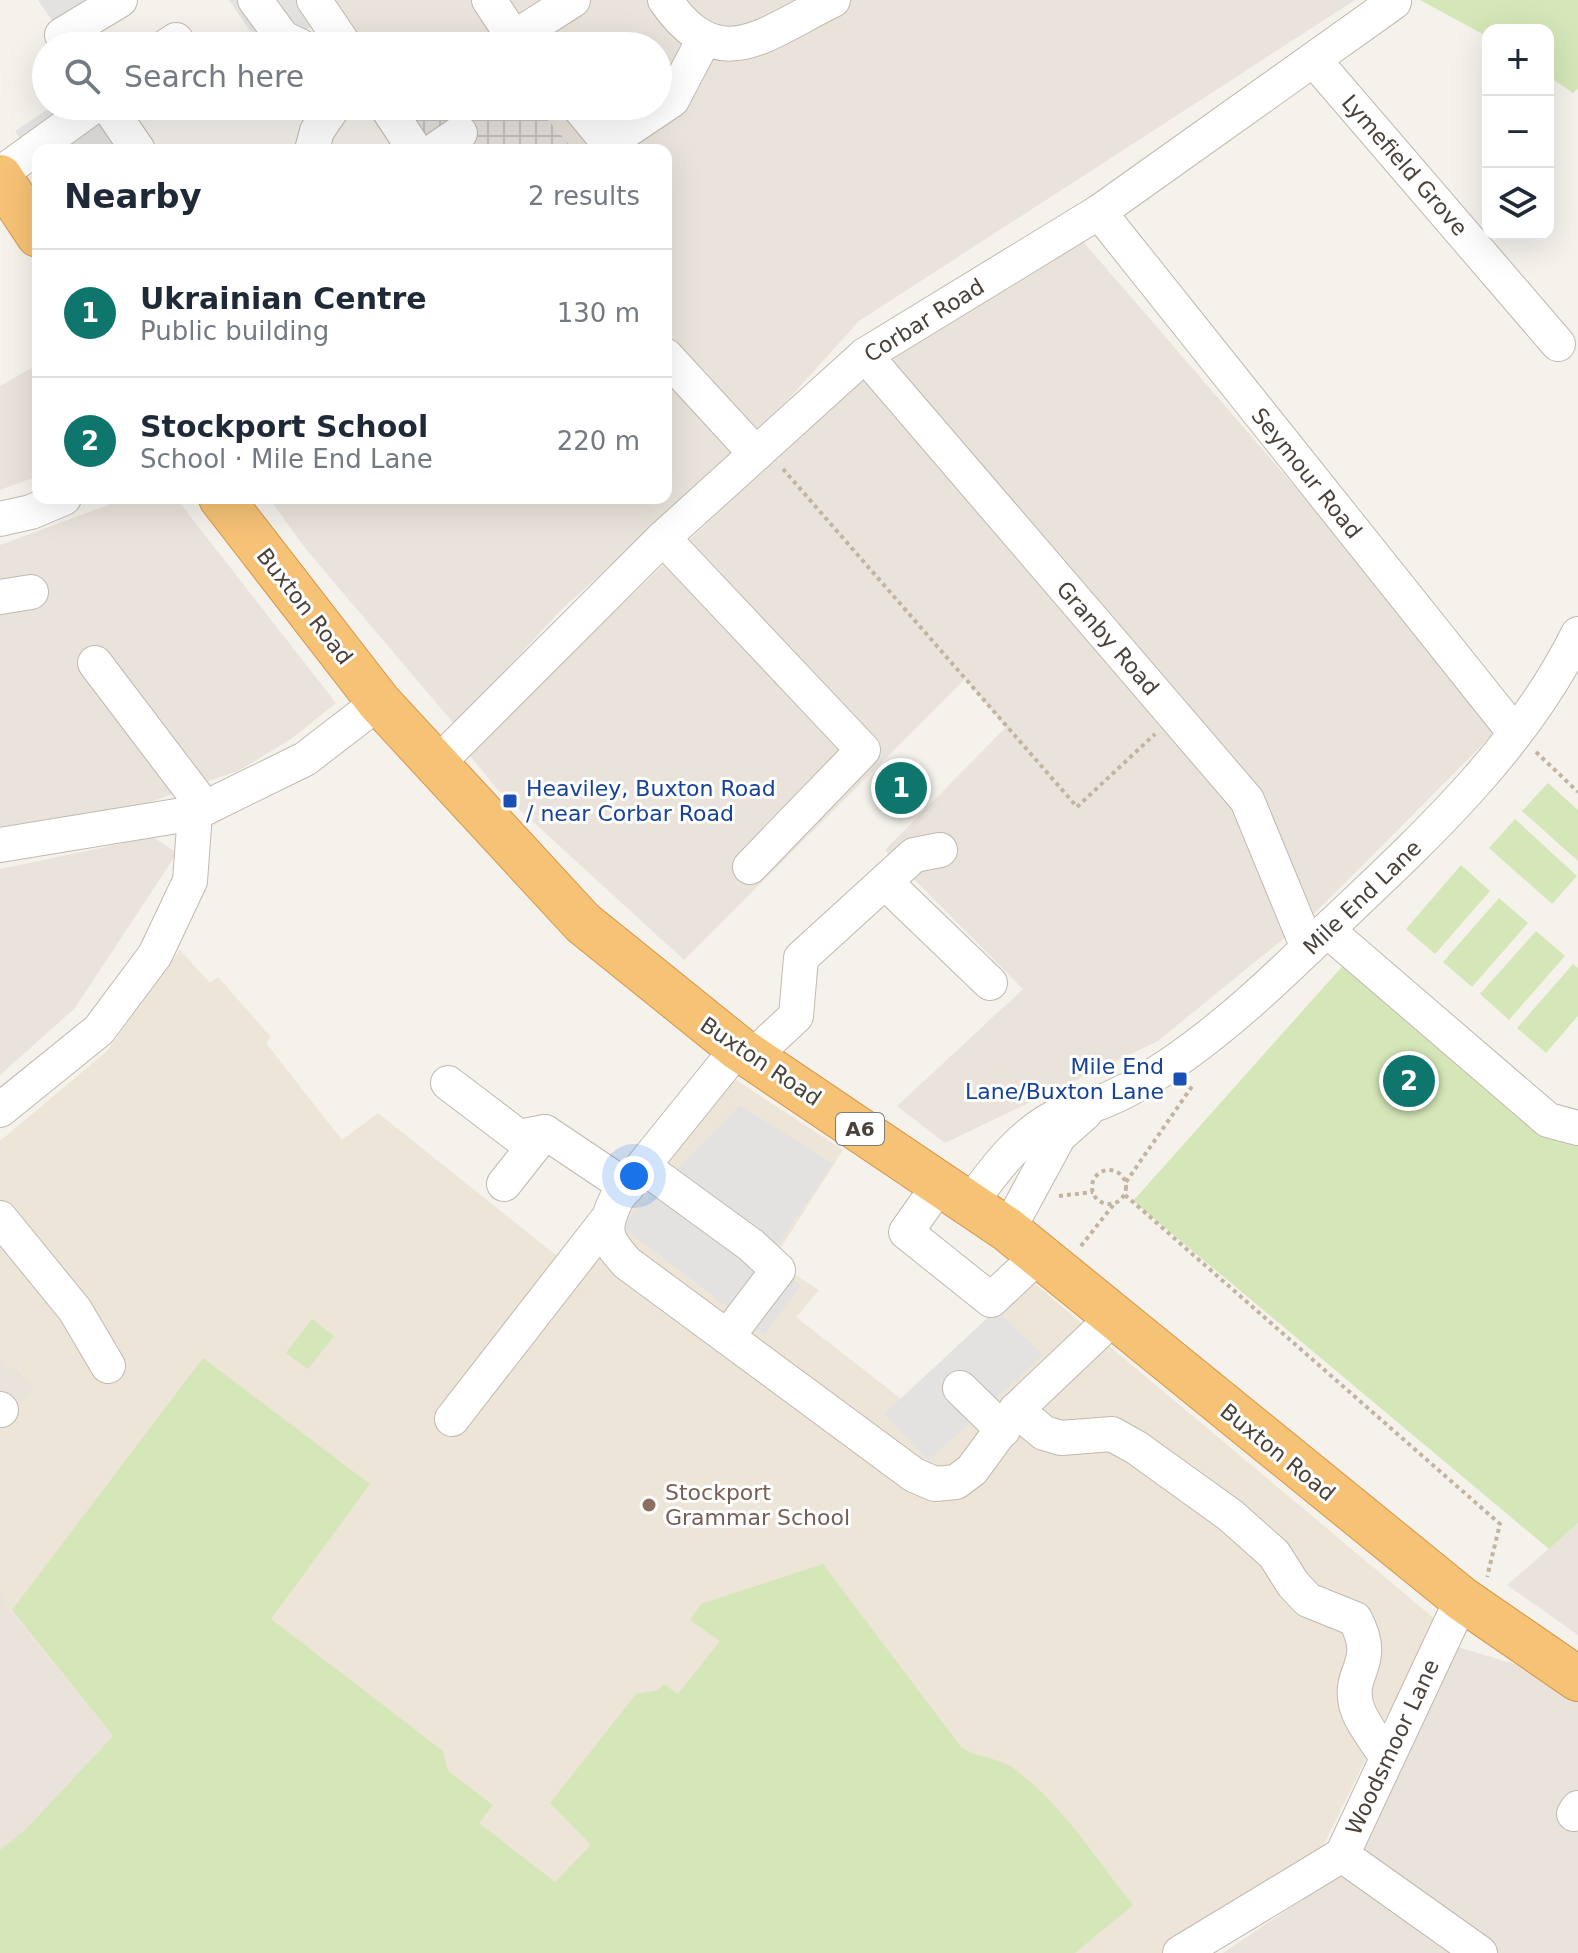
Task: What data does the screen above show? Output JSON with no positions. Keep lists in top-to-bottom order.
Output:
{
  "streets": {
    "highway": ["Buxton Road", "A6"],
    "street": [
      "Lymefield Grove",
      "Corbar Road",
      "Seymour Road",
      "Granby Road",
      "Mile End Lane",
      "Woodsmoor Lane"
    ]
  },
  "crossings": [
    ["Lymefield Grove", "Corbar Road"],
    ["Corbar Road", "Seymour Road"],
    ["Corbar Road", "Buxton Road"],
    ["Corbar Road", "Granby Road"],
    ["Seymour Road", "Mile End Lane"],
    ["Buxton Road", "Mile End Lane"],
    ["Buxton Road", "Woodsmoor Lane"],
    ["Granby Road", "Mile End Lane"]
  ],
  "places": {
    "transit": ["Heaviley, Buxton Road / near Corbar Road", "Mile End Lane/Buxton Lane"],
    "other": ["Stockport Grammar School"]
  },
  "page": {
    "map_buttons": ["+", "−"],
    "search": "Search here",
    "heading": ["Nearby", "2 results"],
    "list": [
      {
        "mark": "1",
        "name": "Ukrainian Centre",
        "note": "Public building",
        "value": "130 m"
      },
      {
        "mark": "2",
        "name": "Stockport School",
        "note": "School · Mile End Lane",
        "value": "220 m"
      }
    ],
    "pins": ["1", "2"]
  }
}
